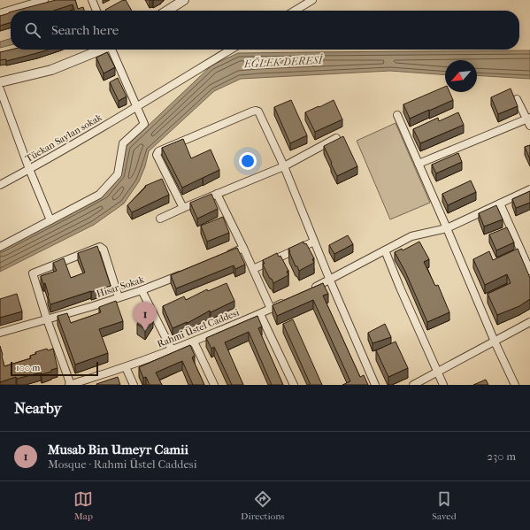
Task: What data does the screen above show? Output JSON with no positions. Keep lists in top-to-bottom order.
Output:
{
  "streets": {
    "street": ["Tüekan Saylan sokak", "Hisar Sokak", "Rahmi Üstel Caddesi"]
  },
  "water": ["EĞLEK DERESİ"],
  "scale_bar": "100 m",
  "north": "bottom left",
  "page": {
    "search": "Search here",
    "pins": "1",
    "scale": "100 m",
    "heading": "Nearby",
    "list": [
      {
        "mark": "1",
        "name": "Musab Bin Umeyr Camii",
        "note": "Mosque · Rahmi Üstel Caddesi",
        "value": "230 m"
      }
    ],
    "nav": ["Map", "Directions", "Saved"]
  }
}
